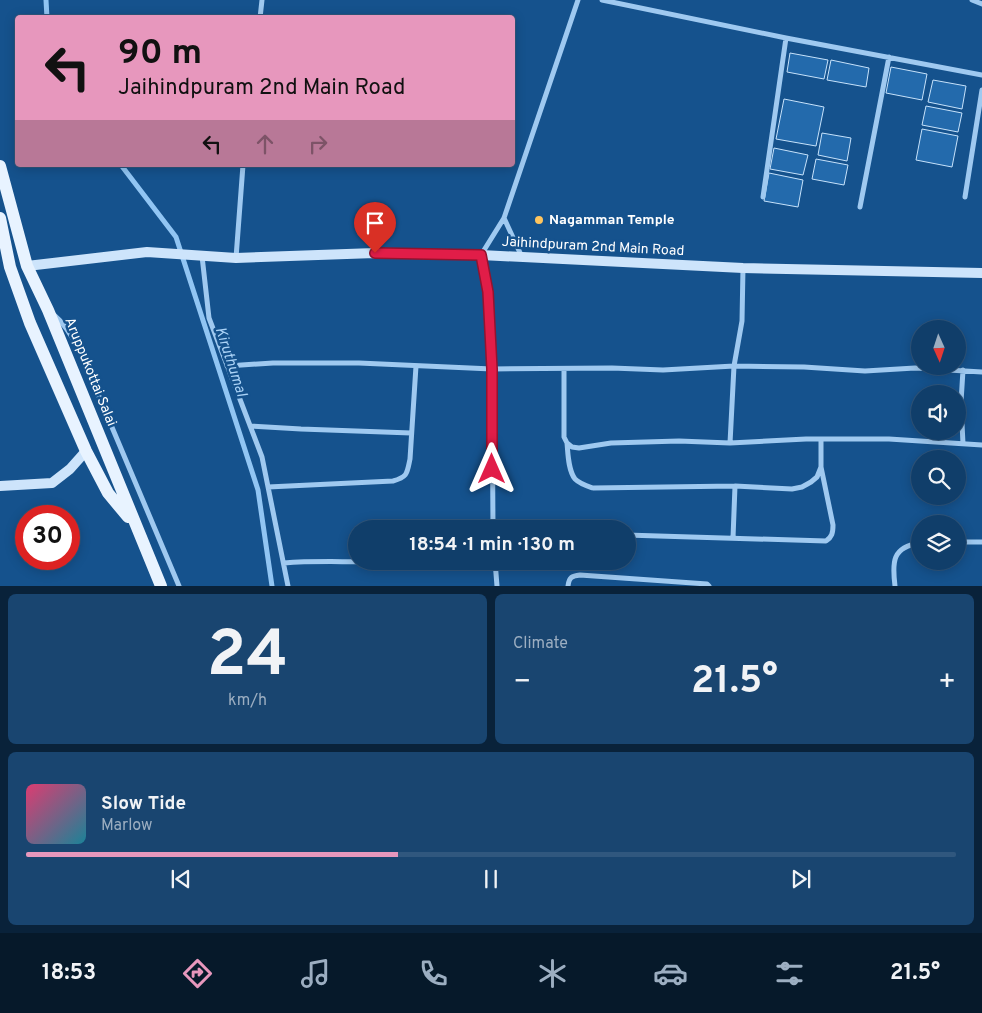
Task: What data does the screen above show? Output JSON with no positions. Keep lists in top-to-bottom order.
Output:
{
  "streets": {
    "main road": ["Aruppukottai Salai"],
    "street": ["Jaihindpuram 2nd Main Road"]
  },
  "crossings": [
    ["Jaihindpuram 2nd Main Road", "Aruppukottai Salai"]
  ],
  "water": ["Kiruthumal"],
  "places": ["Nagamman Temple"],
  "north": "bottom",
  "page": {
    "turn": ["90 m", "Jaihindpuram 2nd Main Road"],
    "limit": "30",
    "trip": "18:54 · 1 min · 130 m",
    "tile": [
      ["24", "km/h"],
      "Climate"
    ],
    "heat": ["−", "21.5°", "+"],
    "song": ["Slow Tide", "Marlow"],
    "tabs": ["18:53", "21.5°"]
  }
}
